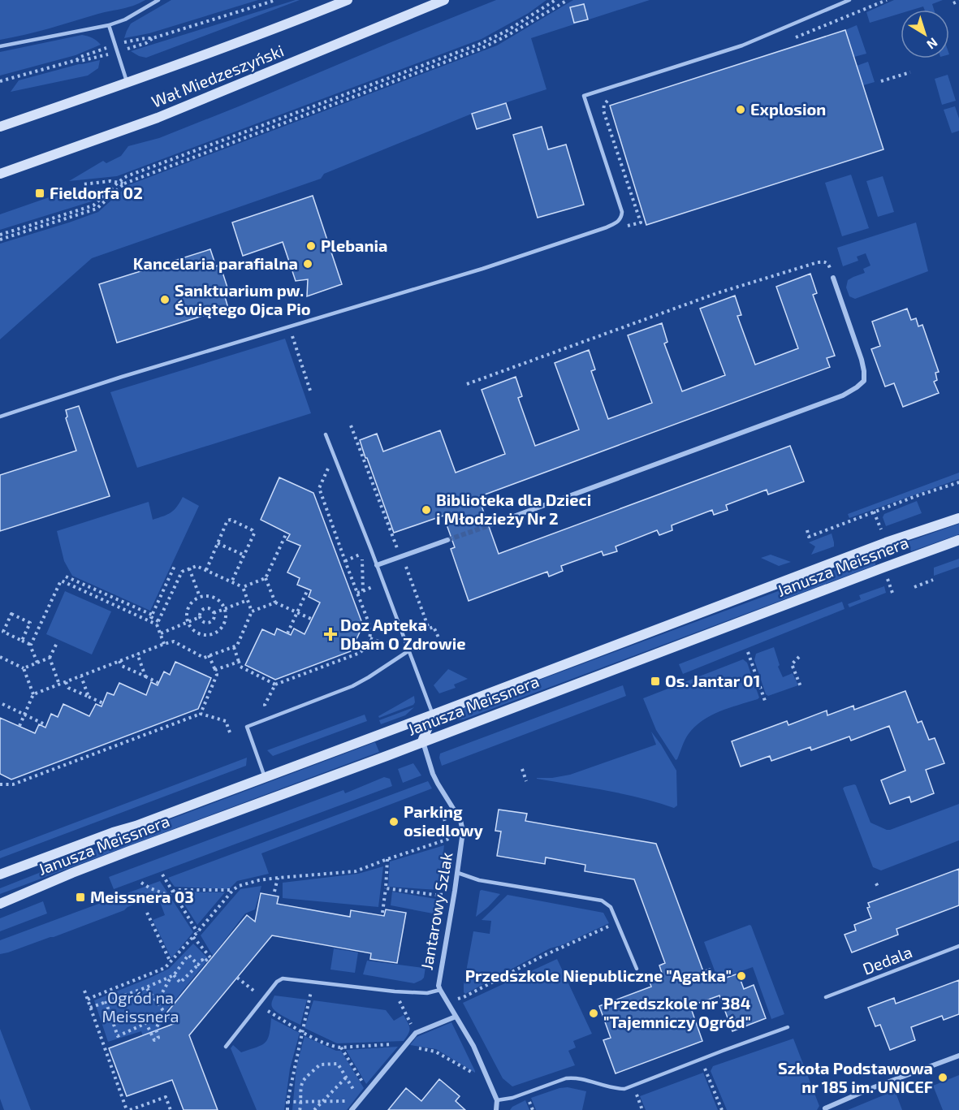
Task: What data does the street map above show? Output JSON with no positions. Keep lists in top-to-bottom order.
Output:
{
  "streets": {
    "street": ["Wał Miedzeszyński", "Janusza Meissnera", "Jantarowy Szlak"],
    "lane": ["Dedala"]
  },
  "crossings": [
    ["Janusza Meissnera", "Jantarowy Szlak"]
  ],
  "parks": ["Ogród na Meissnera"],
  "places": {
    "other": [
      "Explosion",
      "Plebania",
      "Kancelaria parafialna",
      "Sanktuarium pw. Świętego Ojca Pio",
      "Biblioteka dla Dzieci i Młodzieży Nr 2",
      "Parking osiedlowy",
      "Przedszkole Niepubliczne \"Agatka\"",
      "Przedszkole nr 384 \"Tajemniczy Ogród\"",
      "Szkoła Podstawowa nr 185 im. UNICEF"
    ],
    "transit": ["Fieldorfa 02", "Os. Jantar 01", "Meissnera 03"],
    "health": ["Doz Apteka Dbam O Zdrowie"]
  },
  "north": "bottom right"
}
